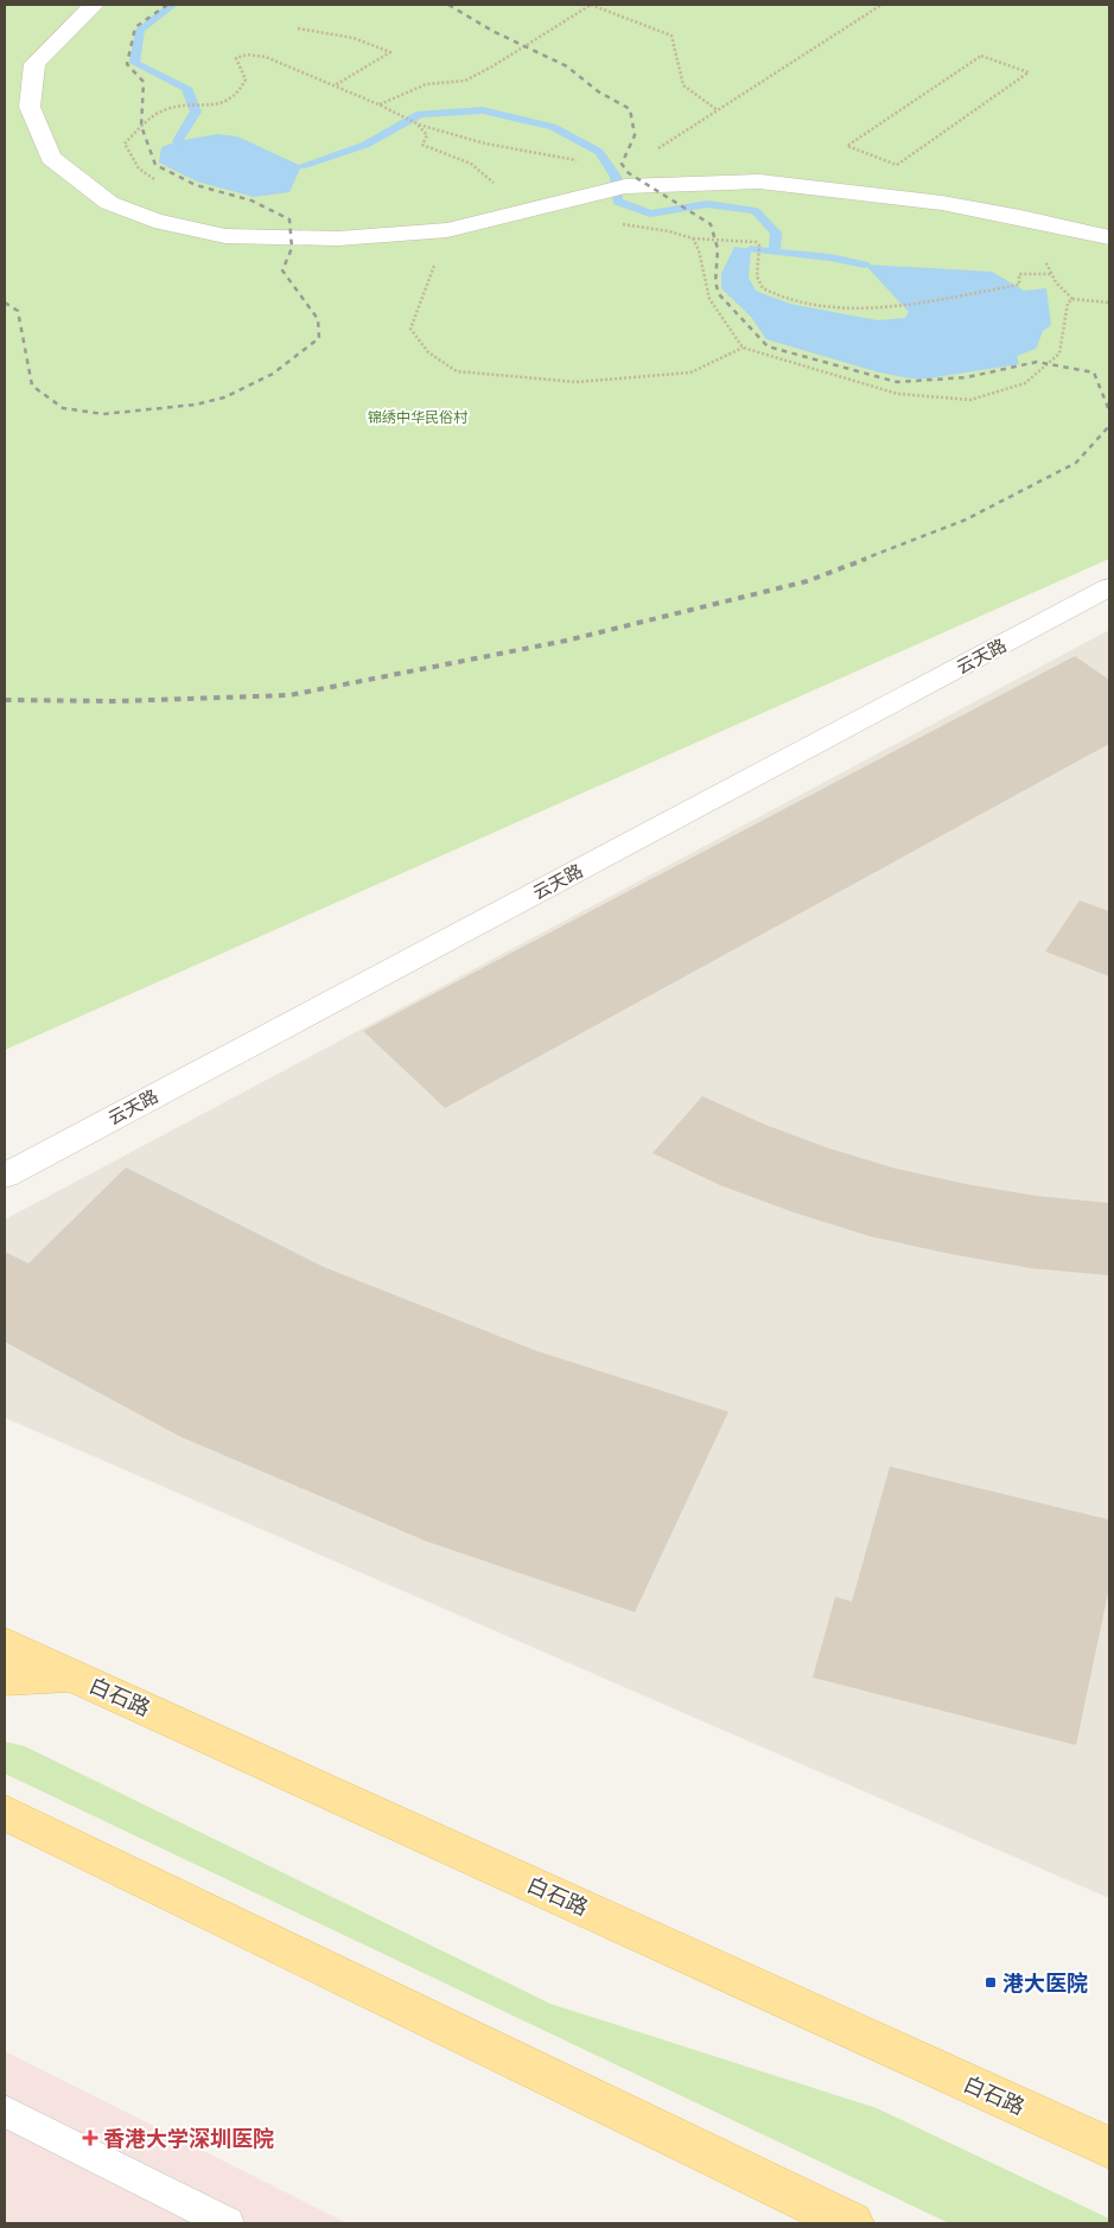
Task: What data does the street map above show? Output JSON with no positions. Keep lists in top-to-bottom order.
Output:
{
  "streets": {
    "main road": ["白石路"],
    "street": ["云天路"]
  },
  "parks": ["锦绣中华民俗村"],
  "places": {
    "transit": ["港大医院"],
    "health": ["香港大学深圳医院"]
  }
}
